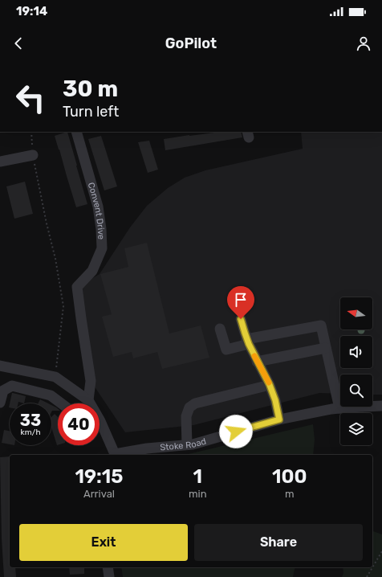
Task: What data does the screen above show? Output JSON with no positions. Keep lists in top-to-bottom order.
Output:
{
  "streets": {
    "street": ["Convent Drive", "Stoke Road"]
  },
  "north": "left",
  "page": {
    "status": "19:14",
    "header": "GoPilot",
    "turn": ["30 m", "Turn left"],
    "speed": "33 km/h",
    "limit": "40",
    "eta": [
      "19:15",
      "Arrival",
      "1",
      "min",
      "100",
      "m"
    ],
    "buttons": ["Exit", "Share"]
  }
}
